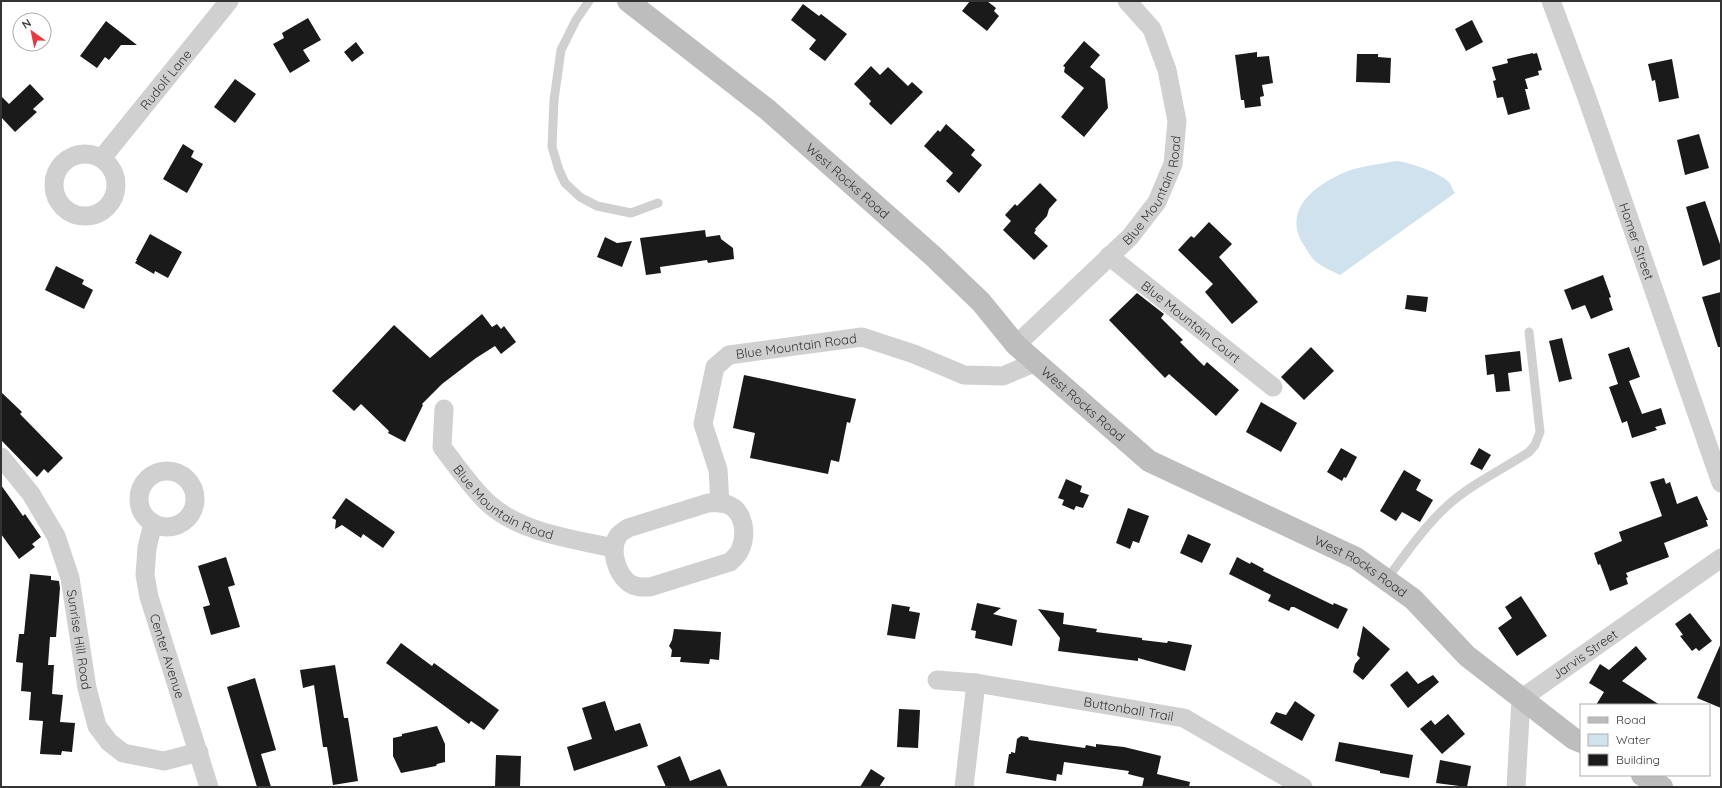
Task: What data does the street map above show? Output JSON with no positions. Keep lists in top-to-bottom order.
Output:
{
  "streets": {
    "main road": ["West Rocks Road"],
    "street": [
      "Rudolf Lane",
      "Blue Mountain Road",
      "Homer Street",
      "Blue Mountain Court",
      "Sunrise Hill Road",
      "Jarvis Street",
      "Center Avenue",
      "Buttonball Trail"
    ]
  },
  "crossings": [
    ["West Rocks Road", "Blue Mountain Road"],
    ["West Rocks Road", "Jarvis Street"],
    ["Blue Mountain Road", "Blue Mountain Court"],
    ["Sunrise Hill Road", "Center Avenue"]
  ],
  "legend": ["Road", "Water", "Building"],
  "north": "top left"
}
